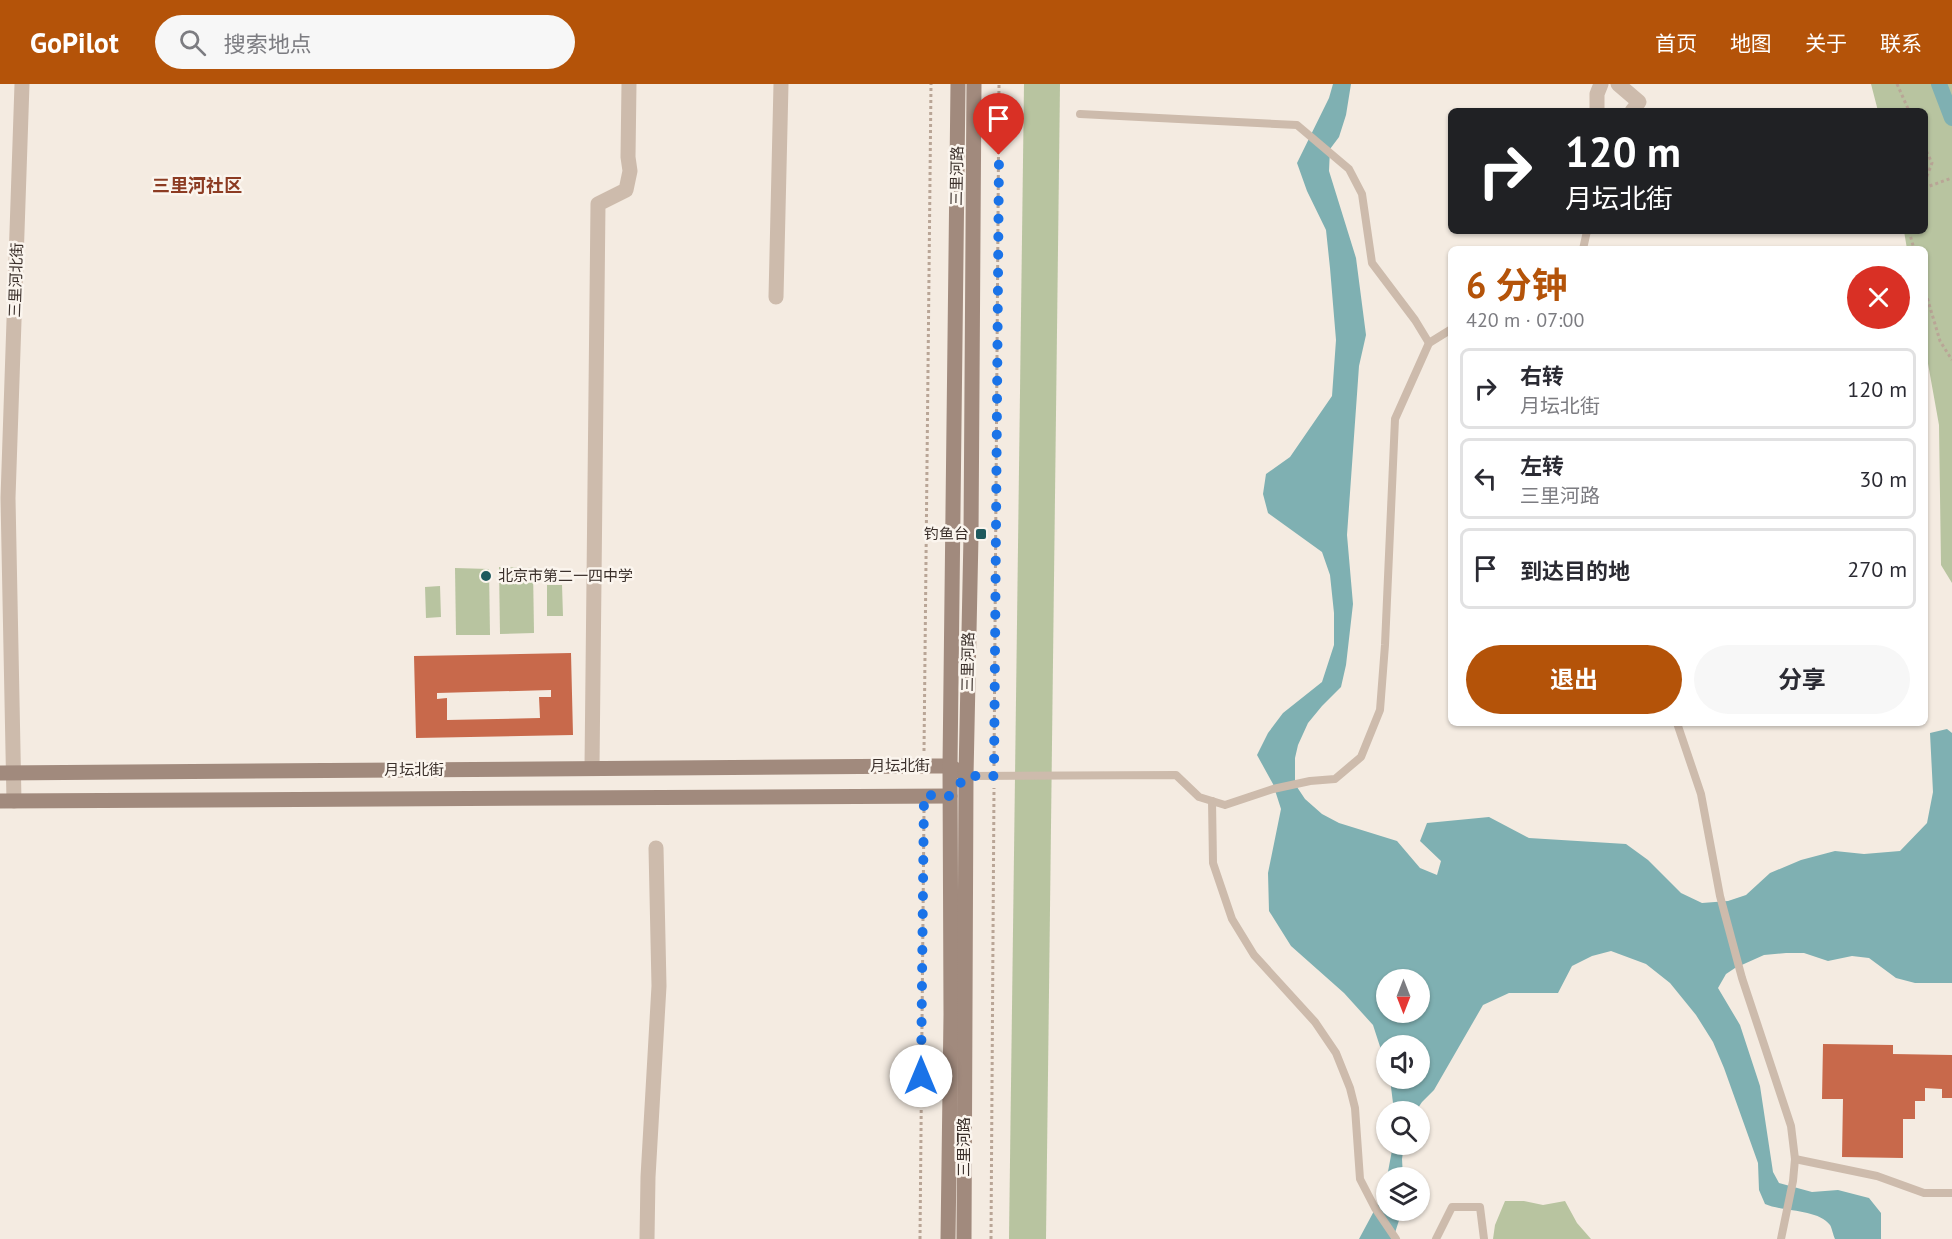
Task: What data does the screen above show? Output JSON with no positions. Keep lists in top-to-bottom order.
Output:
{
  "streets": {
    "main road": ["三里河路", "月坛北街"],
    "street": ["三里河北街"]
  },
  "crossings": [
    ["三里河路", "月坛北街"],
    ["三里河北街", "月坛北街"]
  ],
  "districts": ["三里河社区"],
  "places": {
    "transit": ["钓鱼台"],
    "other": ["北京市第二一四中学"]
  },
  "north": "bottom",
  "page": {
    "header": "GoPilot",
    "search": "搜索地点",
    "nav": [
      "首页",
      "地图",
      "关于",
      "联系"
    ],
    "turn": ["120 m", "月坛北街"],
    "heading": ["6 分钟", "420 m · 07:00"],
    "list": [
      {
        "name": "右转",
        "note": "月坛北街",
        "value": "120 m"
      },
      {
        "name": "左转",
        "note": "三里河路",
        "value": "30 m"
      },
      {
        "name": "到达目的地",
        "value": "270 m"
      }
    ],
    "buttons": ["退出", "分享"]
  }
}
